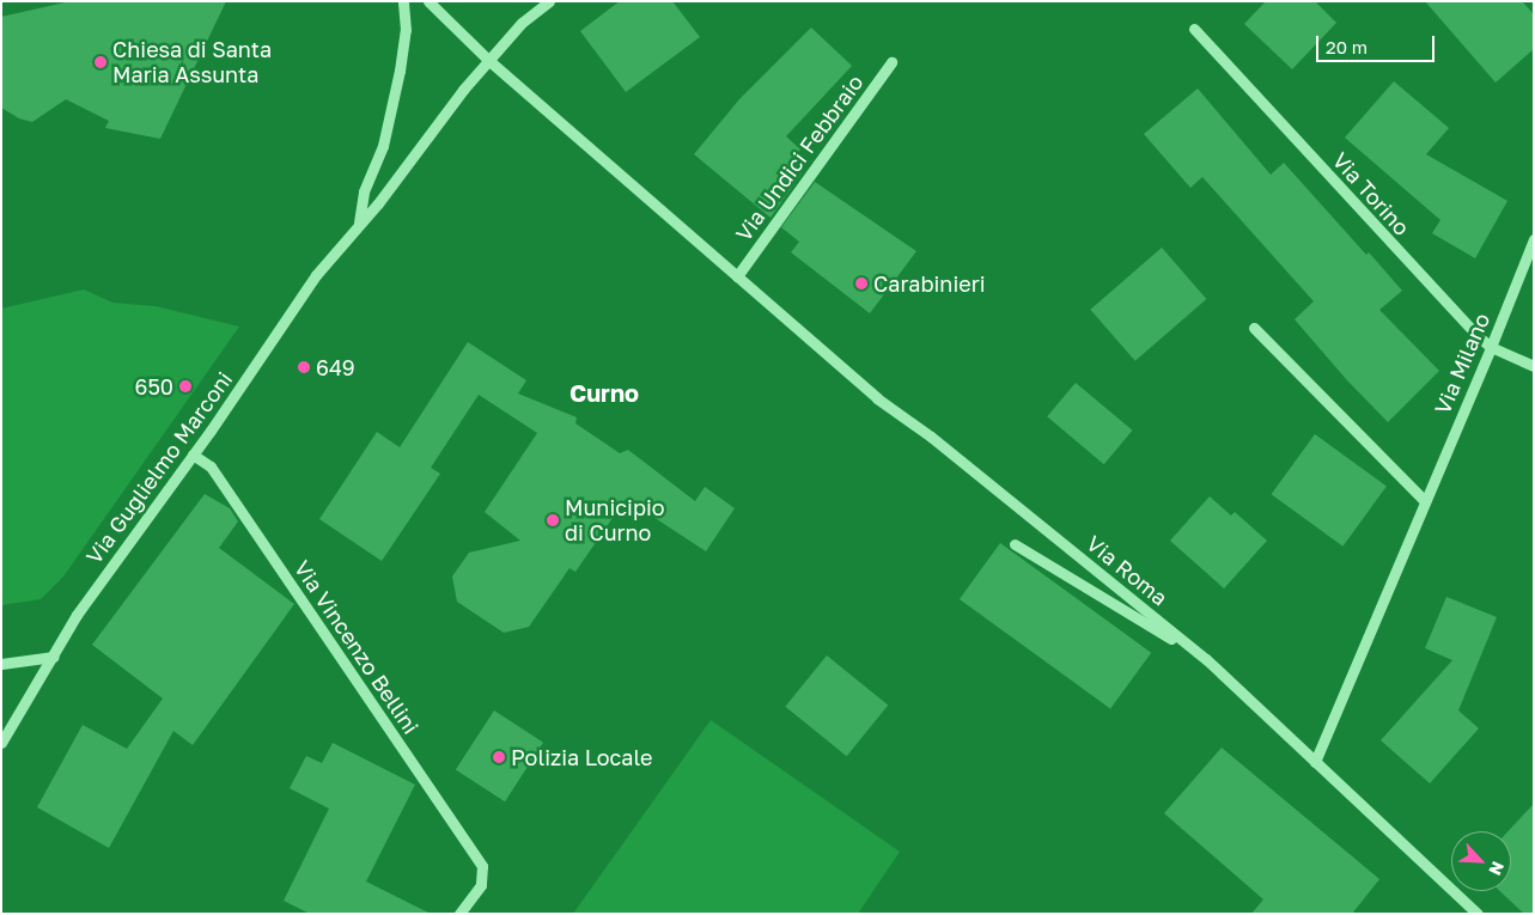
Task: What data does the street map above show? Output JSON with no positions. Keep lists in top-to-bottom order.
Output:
{
  "streets": {
    "street": [
      "Via Undici Febbraio",
      "Via Torino",
      "Via Milano",
      "Via Guglielmo Marconi",
      "Via Roma",
      "Via Vincenzo Bellini"
    ]
  },
  "crossings": [
    ["Via Undici Febbraio", "Via Roma"],
    ["Via Torino", "Via Milano"],
    ["Via Milano", "Via Roma"],
    ["Via Guglielmo Marconi", "Via Roma"],
    ["Via Guglielmo Marconi", "Via Vincenzo Bellini"]
  ],
  "districts": ["Curno"],
  "places": [
    "Chiesa di Santa Maria Assunta",
    "Carabinieri",
    "649",
    "650",
    "Municipio di Curno",
    "Polizia Locale"
  ],
  "scale_bar": "20 m",
  "north": "bottom right"
}
